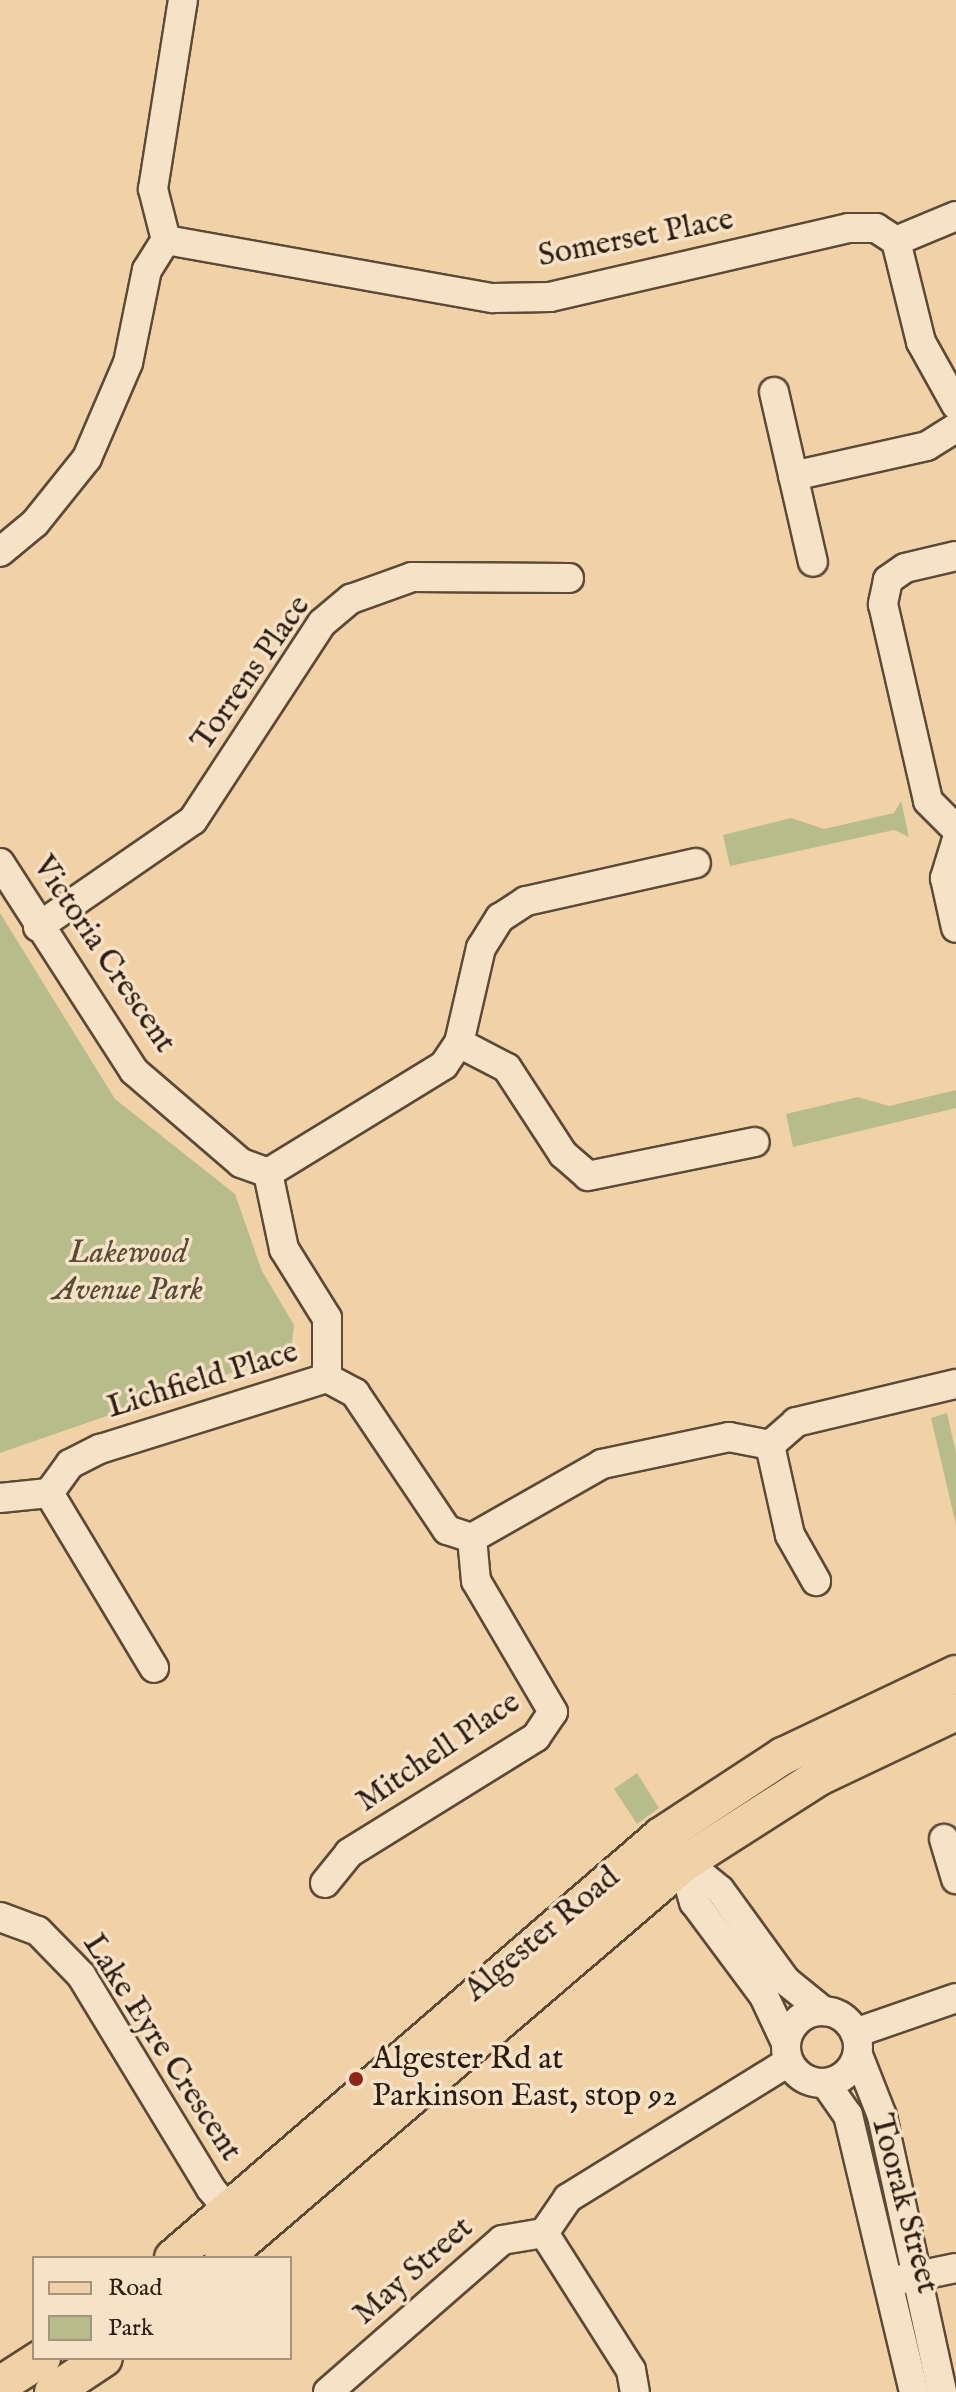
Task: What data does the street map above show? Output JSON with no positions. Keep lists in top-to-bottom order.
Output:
{
  "streets": {
    "main road": ["Algester Road"],
    "street": [
      "Somerset Place",
      "Torrens Place",
      "Victoria Crescent",
      "Lichfield Place",
      "Mitchell Place",
      "Lake Eyre Crescent",
      "Toorak Street",
      "May Street"
    ]
  },
  "crossings": [
    ["Torrens Place", "Victoria Crescent"],
    ["Lichfield Place", "Mitchell Place"],
    ["Algester Road", "Lake Eyre Crescent"]
  ],
  "parks": ["Lakewood Avenue Park"],
  "places": ["Algester Rd at Parkinson East, stop 92"],
  "legend": ["Road", "Park"]
}
